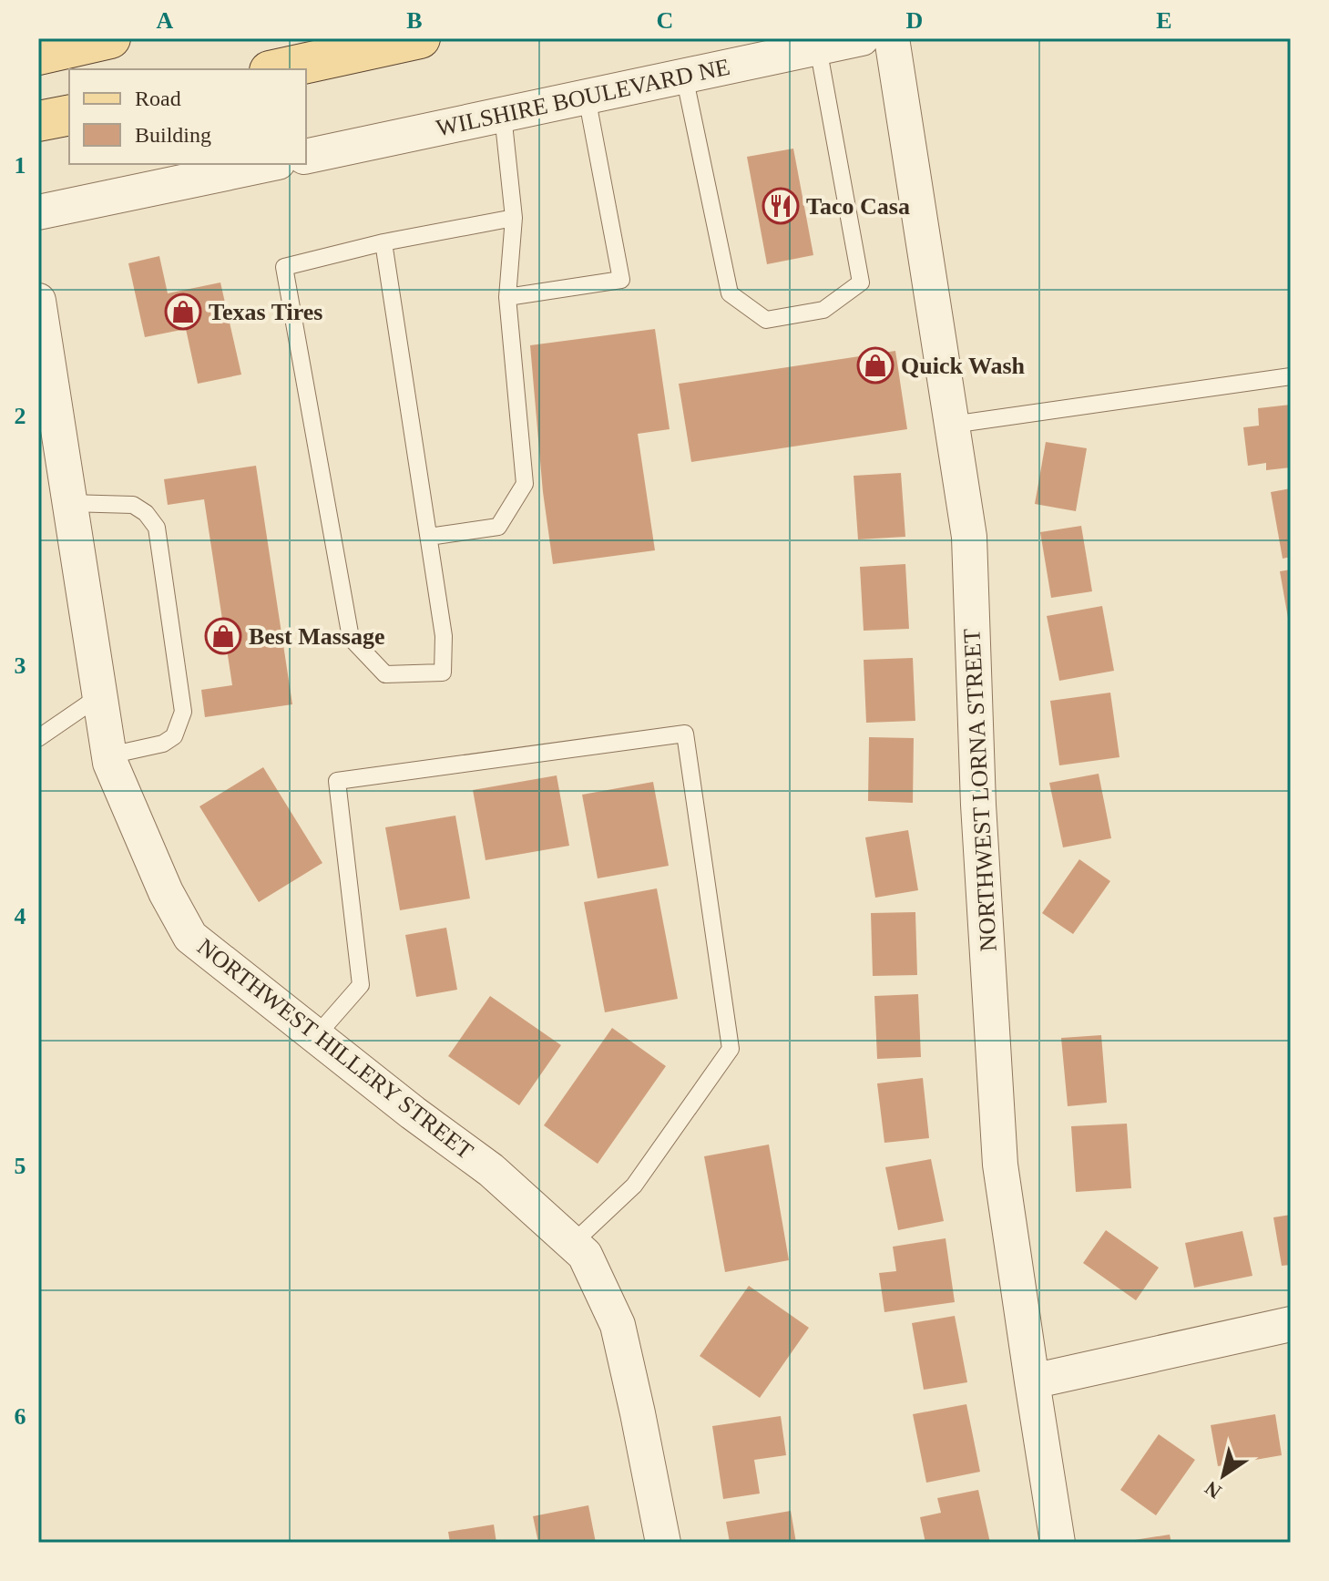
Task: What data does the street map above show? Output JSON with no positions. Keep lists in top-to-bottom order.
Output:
{
  "streets": {
    "street": ["WILSHIRE BOULEVARD NE", "NORTHWEST LORNA STREET", "NORTHWEST HILLERY STREET"]
  },
  "places": {
    "restaurant": ["Taco Casa"],
    "shop": ["Texas Tires", "Quick Wash", "Best Massage"]
  },
  "legend": ["Road", "Building"],
  "north": "bottom left",
  "grid": {
    "columns": [
      "A",
      "B",
      "C",
      "D",
      "E"
    ],
    "rows": [
      "1",
      "2",
      "3",
      "4",
      "5",
      "6"
    ]
  }
}
